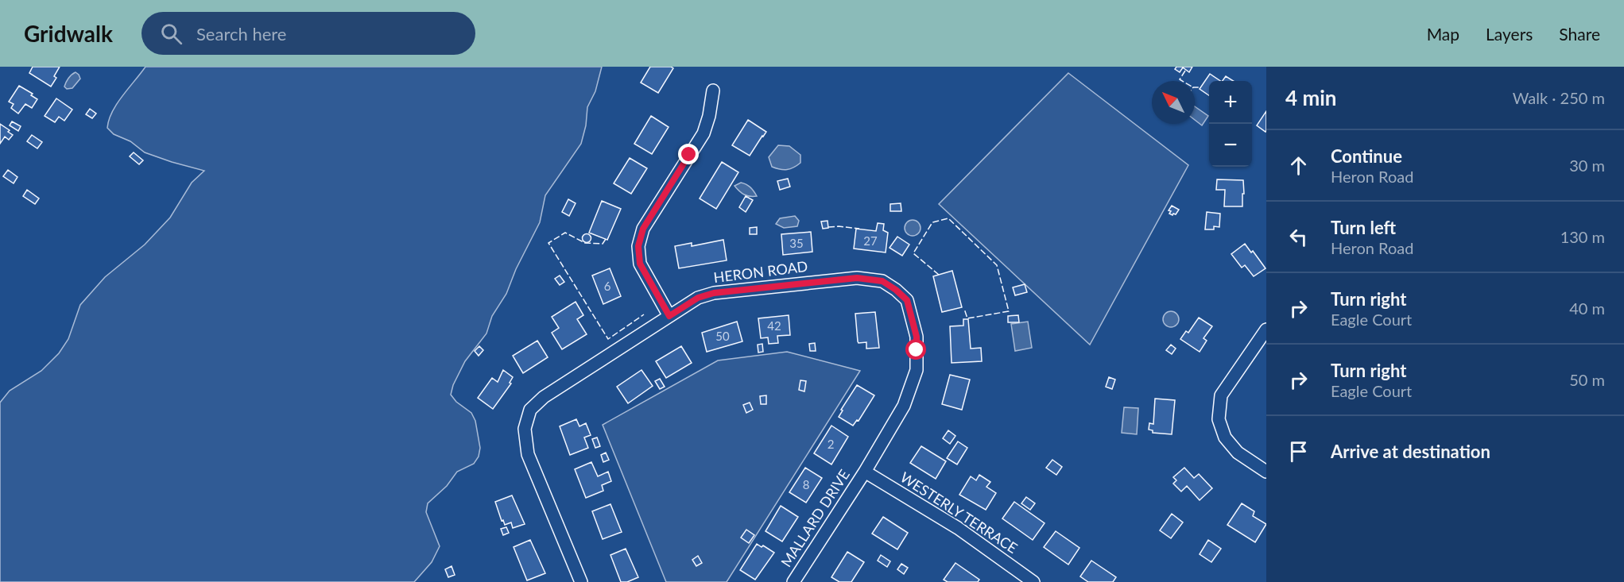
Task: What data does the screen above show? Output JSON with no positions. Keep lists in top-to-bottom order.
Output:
{
  "streets": {
    "street": ["HERON ROAD", "WESTERLY TERRACE", "MALLARD DRIVE"]
  },
  "crossings": [
    ["HERON ROAD", "WESTERLY TERRACE"],
    ["HERON ROAD", "MALLARD DRIVE"],
    ["WESTERLY TERRACE", "MALLARD DRIVE"]
  ],
  "house_numbers": [
    "27",
    "35",
    "6",
    "42",
    "50",
    "2",
    "8"
  ],
  "north": "top left",
  "page": {
    "header": "Gridwalk",
    "search": "Search here",
    "nav": ["Map", "Layers", "Share"],
    "heading": ["4 min", "Walk · 250 m"],
    "map_buttons": ["+", "−"],
    "list": [
      ["Continue", "Heron Road", "30 m"],
      ["Turn left", "Heron Road", "130 m"],
      ["Turn right", "Eagle Court", "40 m"],
      ["Turn right", "Eagle Court", "50 m"],
      "Arrive at destination"
    ]
  }
}
